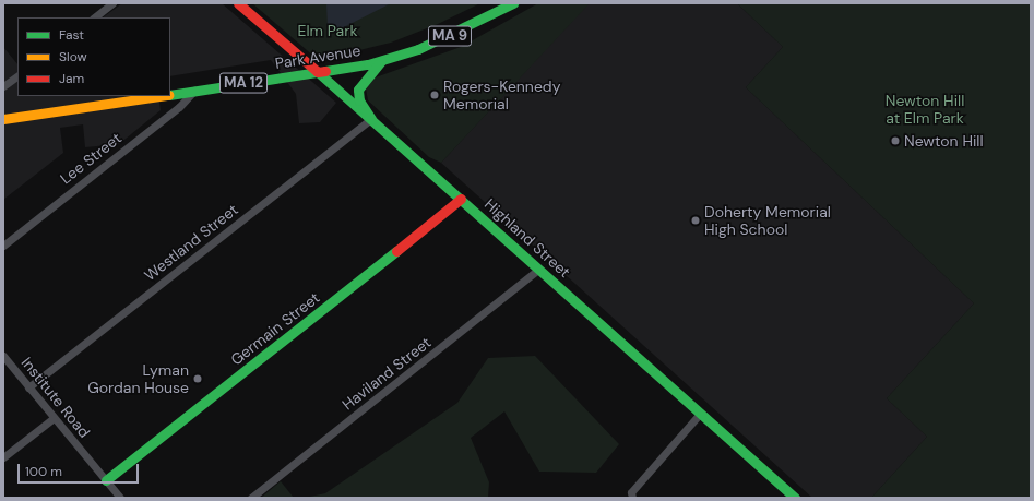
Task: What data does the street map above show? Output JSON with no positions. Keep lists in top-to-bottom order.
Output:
{
  "streets": {
    "main road": [
      "MA 9",
      "Park Avenue",
      "MA 12",
      "Highland Street",
      "Germain Street"
    ],
    "street": [
      "Lee Street",
      "Westland Street",
      "Haviland Street",
      "Institute Road"
    ]
  },
  "crossings": [
    ["Park Avenue", "Lee Street"],
    ["Park Avenue", "Highland Street"],
    ["Highland Street", "Westland Street"],
    ["Highland Street", "Germain Street"],
    ["Highland Street", "Haviland Street"],
    ["Westland Street", "Institute Road"],
    ["Germain Street", "Institute Road"]
  ],
  "parks": ["Elm Park", "Newton Hill at Elm Park"],
  "places": [
    "Rogers-Kennedy Memorial",
    "Newton Hill",
    "Doherty Memorial High School",
    "Lyman Gordan House"
  ],
  "legend": ["Fast", "Slow", "Jam"],
  "scale_bar": "100 m"
}
